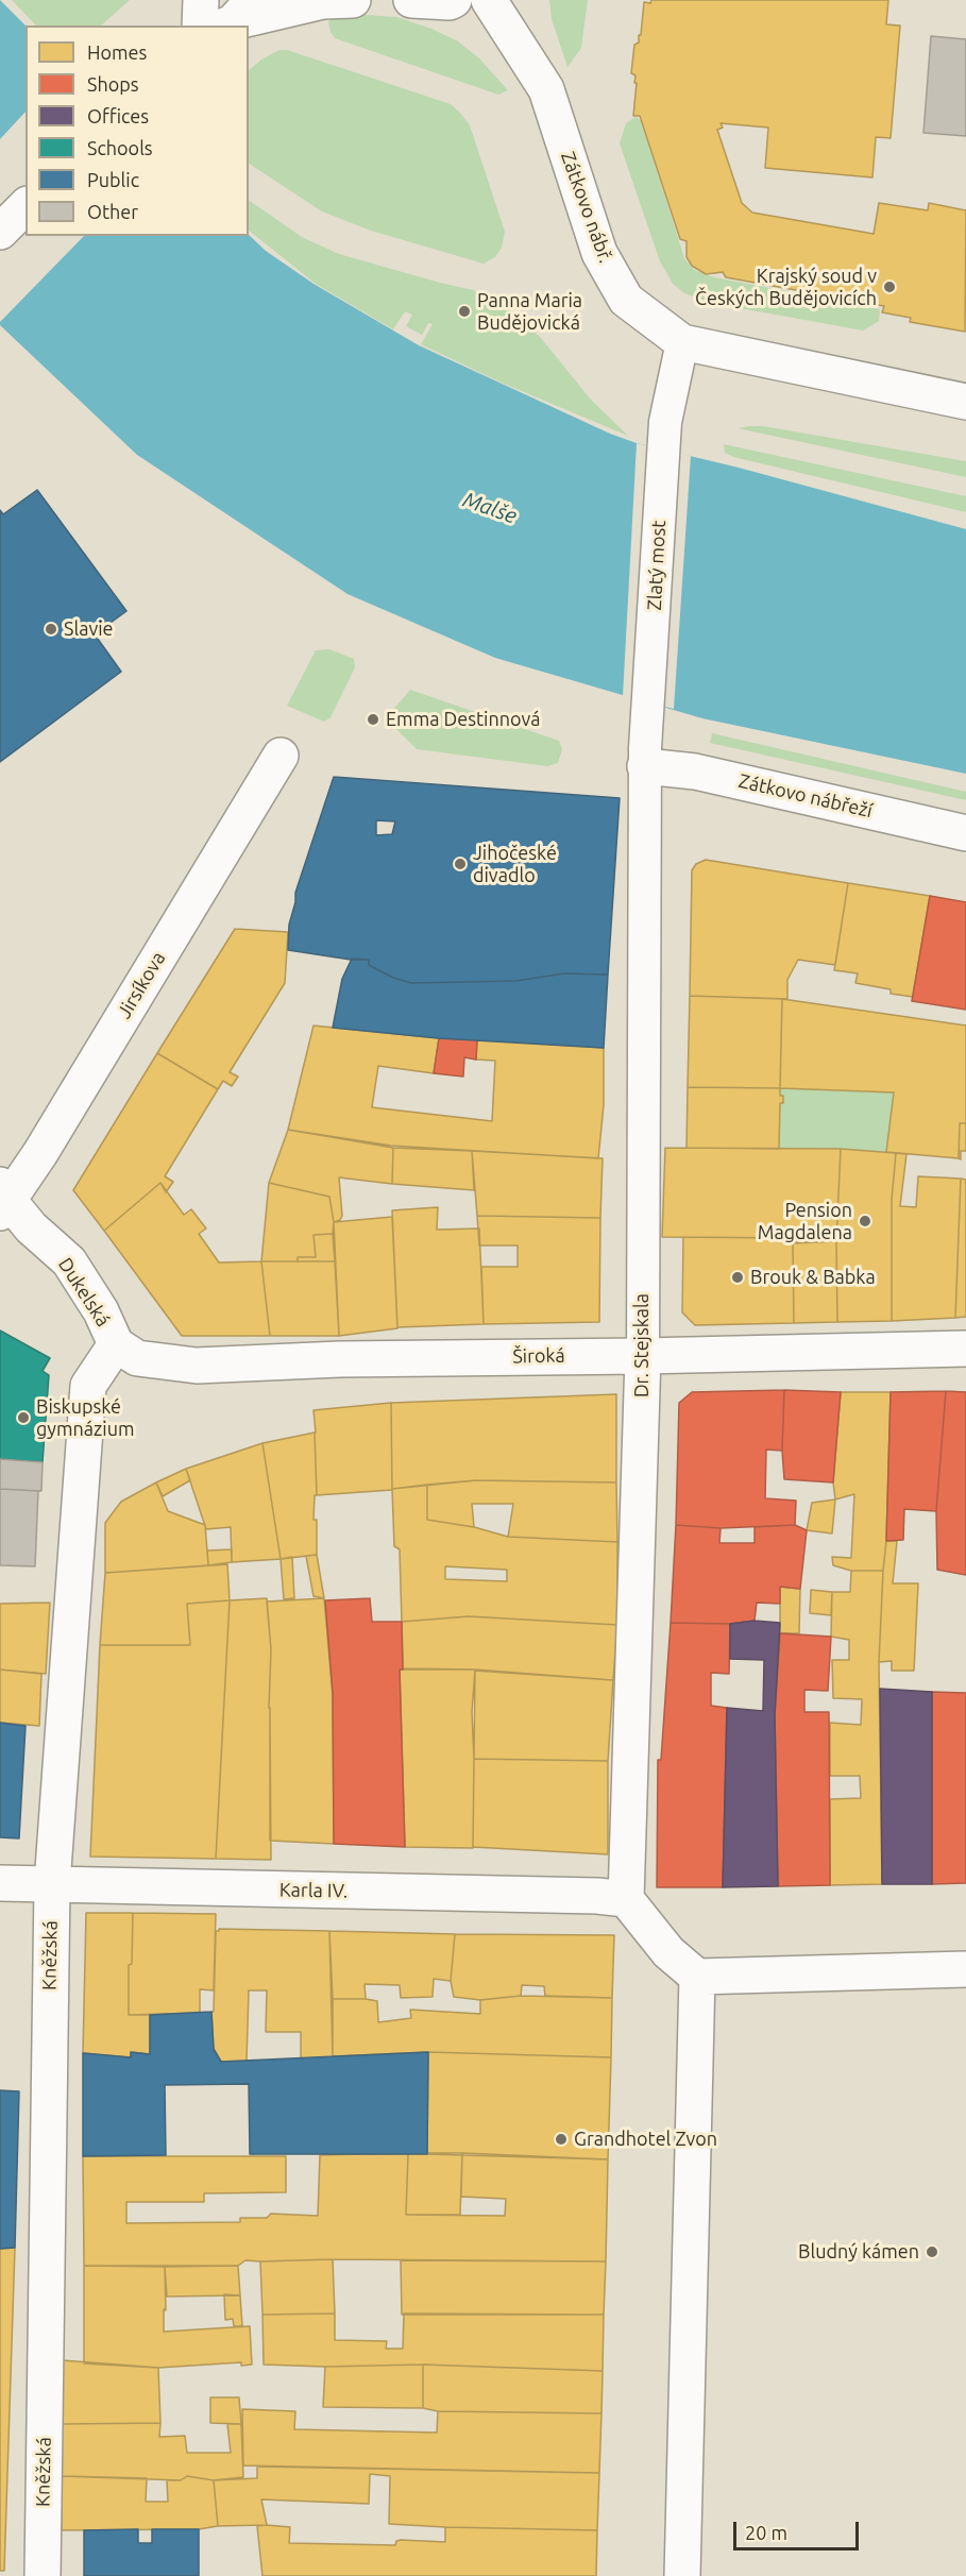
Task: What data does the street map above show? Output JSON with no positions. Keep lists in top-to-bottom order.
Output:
{
  "streets": {
    "street": [
      "Zátkovo nábř.",
      "Zlatý most",
      "Zátkovo nábřeží",
      "Jirsíkova",
      "Dukelská",
      "Dr. Stejskala",
      "Široká",
      "Karla IV.",
      "Kněžská"
    ]
  },
  "crossings": [
    ["Zátkovo nábř.", "Zlatý most"],
    ["Zlatý most", "Zátkovo nábřeží"],
    ["Zlatý most", "Dr. Stejskala"],
    ["Zátkovo nábřeží", "Dr. Stejskala"],
    ["Jirsíkova", "Dukelská"],
    ["Dukelská", "Široká"],
    ["Dukelská", "Kněžská"],
    ["Dr. Stejskala", "Široká"],
    ["Dr. Stejskala", "Karla IV."],
    ["Široká", "Kněžská"],
    ["Karla IV.", "Kněžská"]
  ],
  "water": ["Malše"],
  "places": [
    "Krajský soud v Českých Budějovicích",
    "Panna Maria Budějovická",
    "Slavie",
    "Emma Destinnová",
    "Jihočeské divadlo",
    "Pension Magdalena",
    "Brouk & Babka",
    "Biskupské gymnázium",
    "Grandhotel Zvon",
    "Bludný kámen"
  ],
  "legend": [
    "Homes",
    "Shops",
    "Offices",
    "Schools",
    "Public",
    "Other"
  ],
  "scale_bar": "20 m"
}
